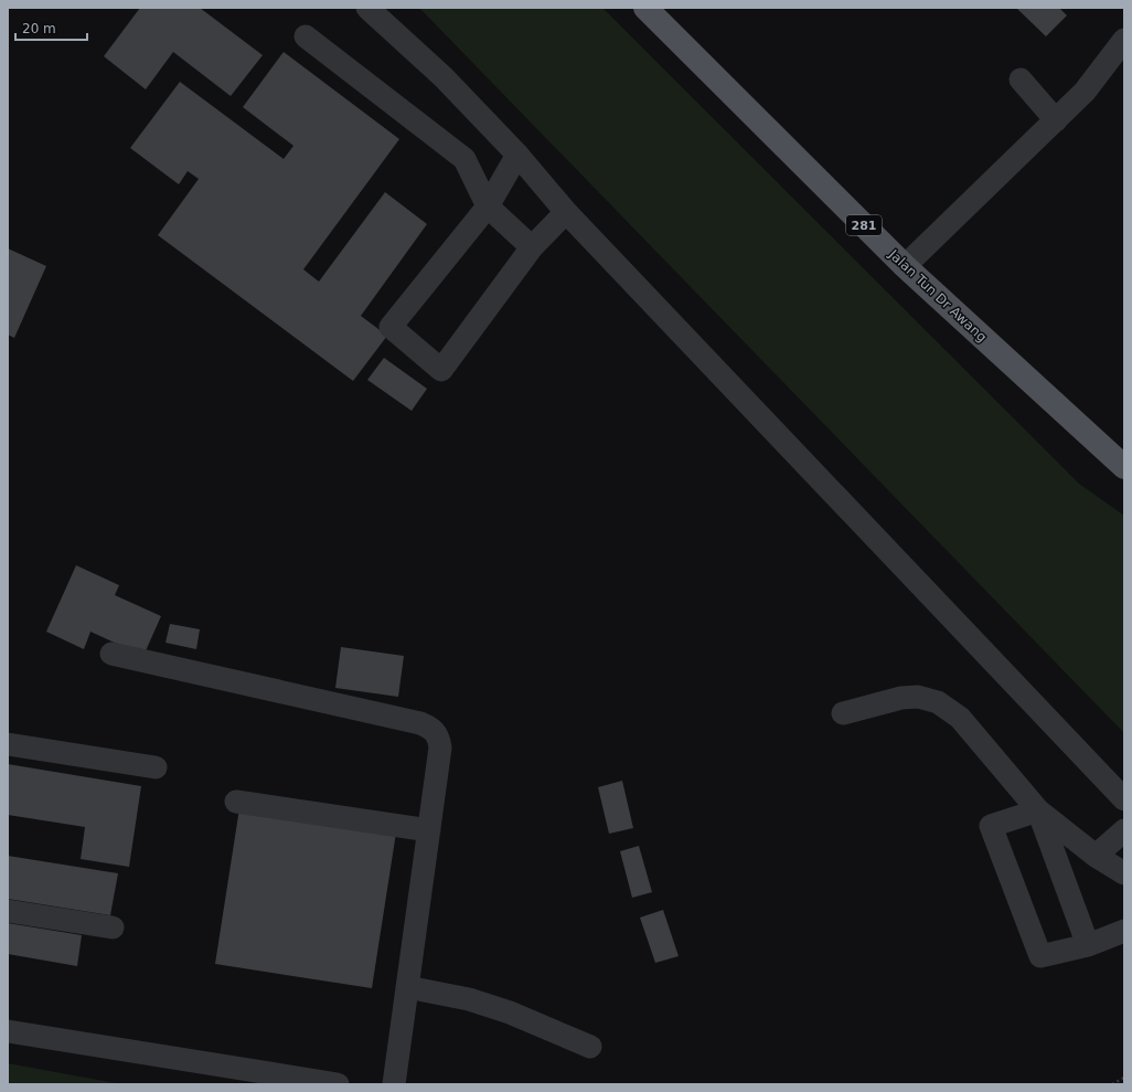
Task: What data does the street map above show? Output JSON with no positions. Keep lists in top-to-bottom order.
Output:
{
  "streets": {
    "main road": ["281", "Jalan Tun Dr Awang"]
  },
  "scale_bar": "20 m"
}
